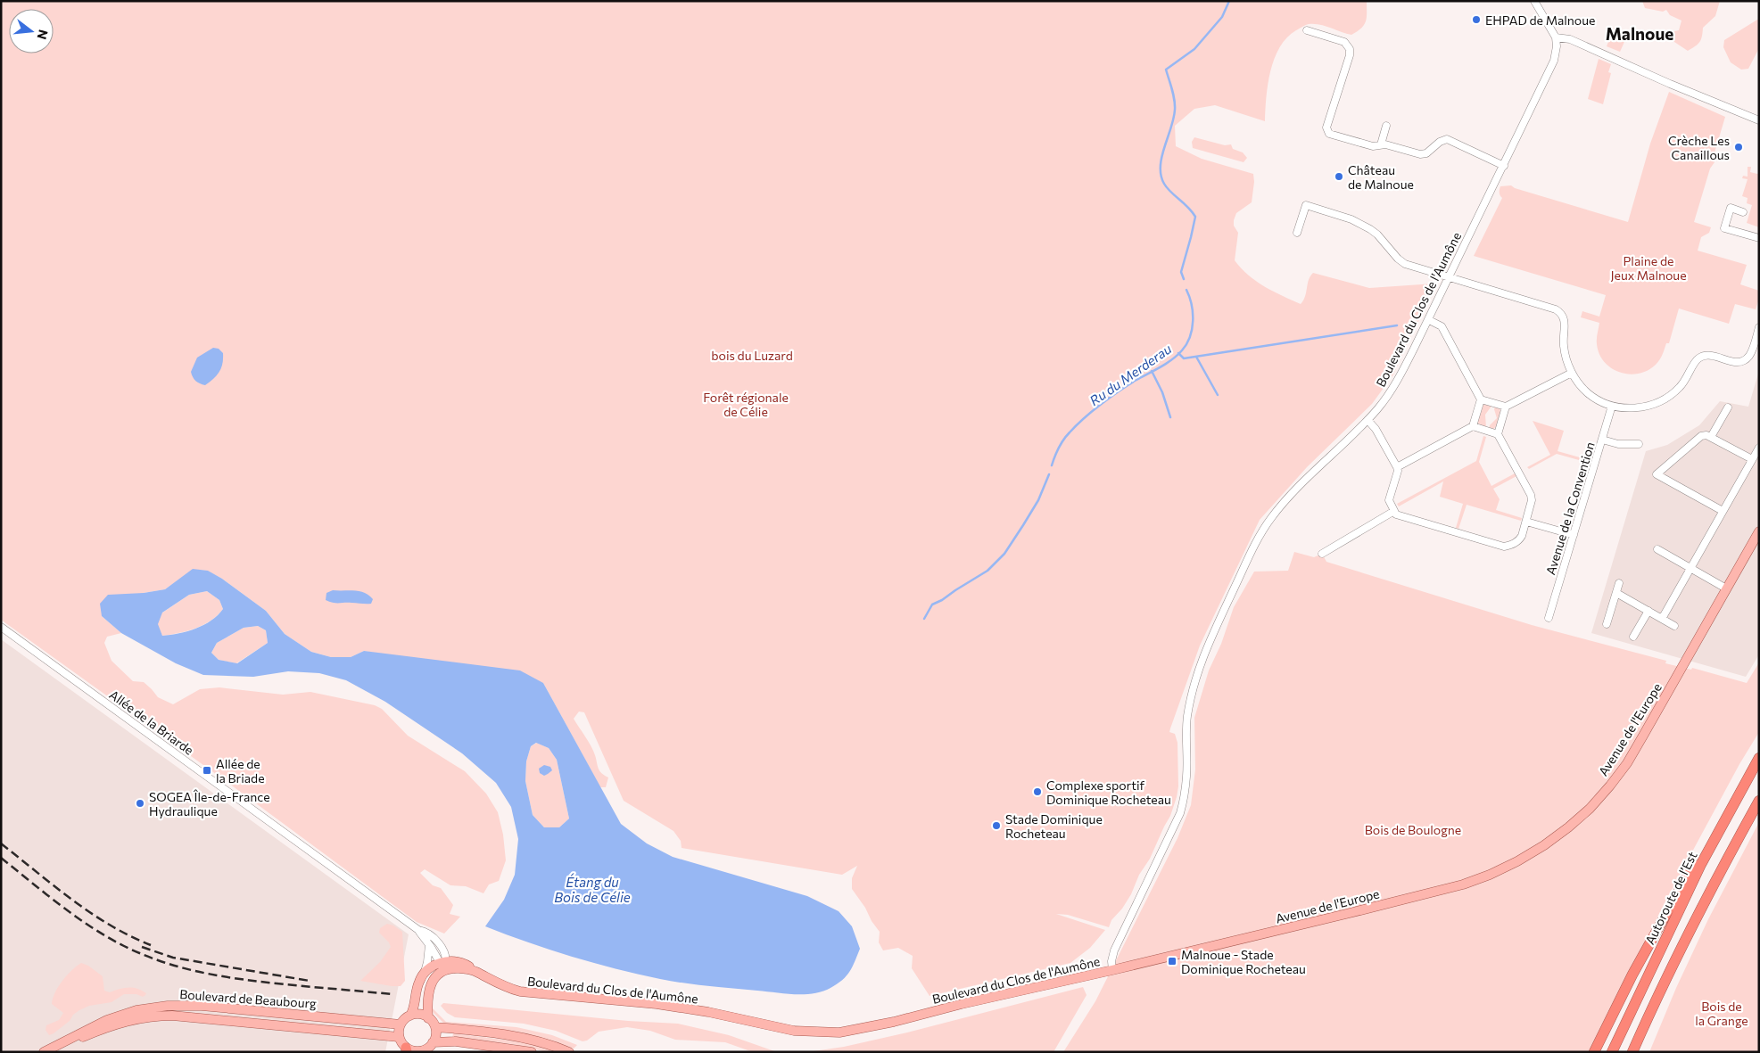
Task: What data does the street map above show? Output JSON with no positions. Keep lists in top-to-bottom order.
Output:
{
  "streets": {
    "highway": ["Autoroute de l’Est"],
    "main road": ["Boulevard du Clos de l'Aumône", "Avenue de l'Europe", "Boulevard de Beaubourg"],
    "street": ["Avenue de la Convention", "Allée de la Briarde"]
  },
  "crossings": [
    ["Boulevard du Clos de l'Aumône", "Allée de la Briarde"],
    ["Boulevard du Clos de l'Aumône", "Avenue de l'Europe"]
  ],
  "districts": ["Malnoue"],
  "water": ["Ru du Merderau", "Étang du Bois de Célie"],
  "parks": [
    "Plaine de Jeux Malnoue",
    "bois du Luzard",
    "Forêt régionale de Célie",
    "Bois de Boulogne",
    "Bois de la Grange"
  ],
  "places": {
    "other": [
      "EHPAD de Malnoue",
      "Crèche Les Canaillous",
      "Château de Malnoue",
      "Complexe sportif Dominique Rocheteau",
      "SOGEA Île-de-France Hydraulique",
      "Stade Dominique Rocheteau"
    ],
    "transit": ["Allée de la Briade", "Malnoue - Stade Dominique Rocheteau"]
  },
  "north": "right"
}
